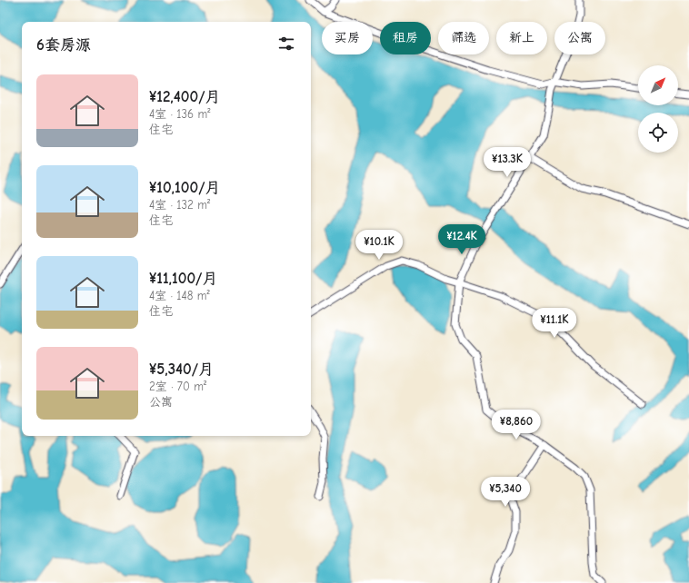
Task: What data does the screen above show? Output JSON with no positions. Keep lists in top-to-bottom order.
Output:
{
  "north": "top right",
  "page": {
    "chip": [
      "买房",
      "租房",
      "筛选",
      "新上",
      "公寓"
    ],
    "heading": "6套房源",
    "list": [
      {
        "name": "¥12,400/月",
        "note": "4室 · 136 m² · 住宅"
      },
      {
        "name": "¥10,100/月",
        "note": "4室 · 132 m² · 住宅"
      },
      {
        "name": "¥11,100/月",
        "note": "4室 · 148 m² · 住宅"
      },
      {
        "name": "¥5,340/月",
        "note": "2室 · 70 m² · 公寓"
      }
    ],
    "price": [
      "¥13.3K",
      "¥12.4K",
      "¥10.1K",
      "¥11.1K",
      "¥8,860",
      "¥5,340"
    ]
  }
}
